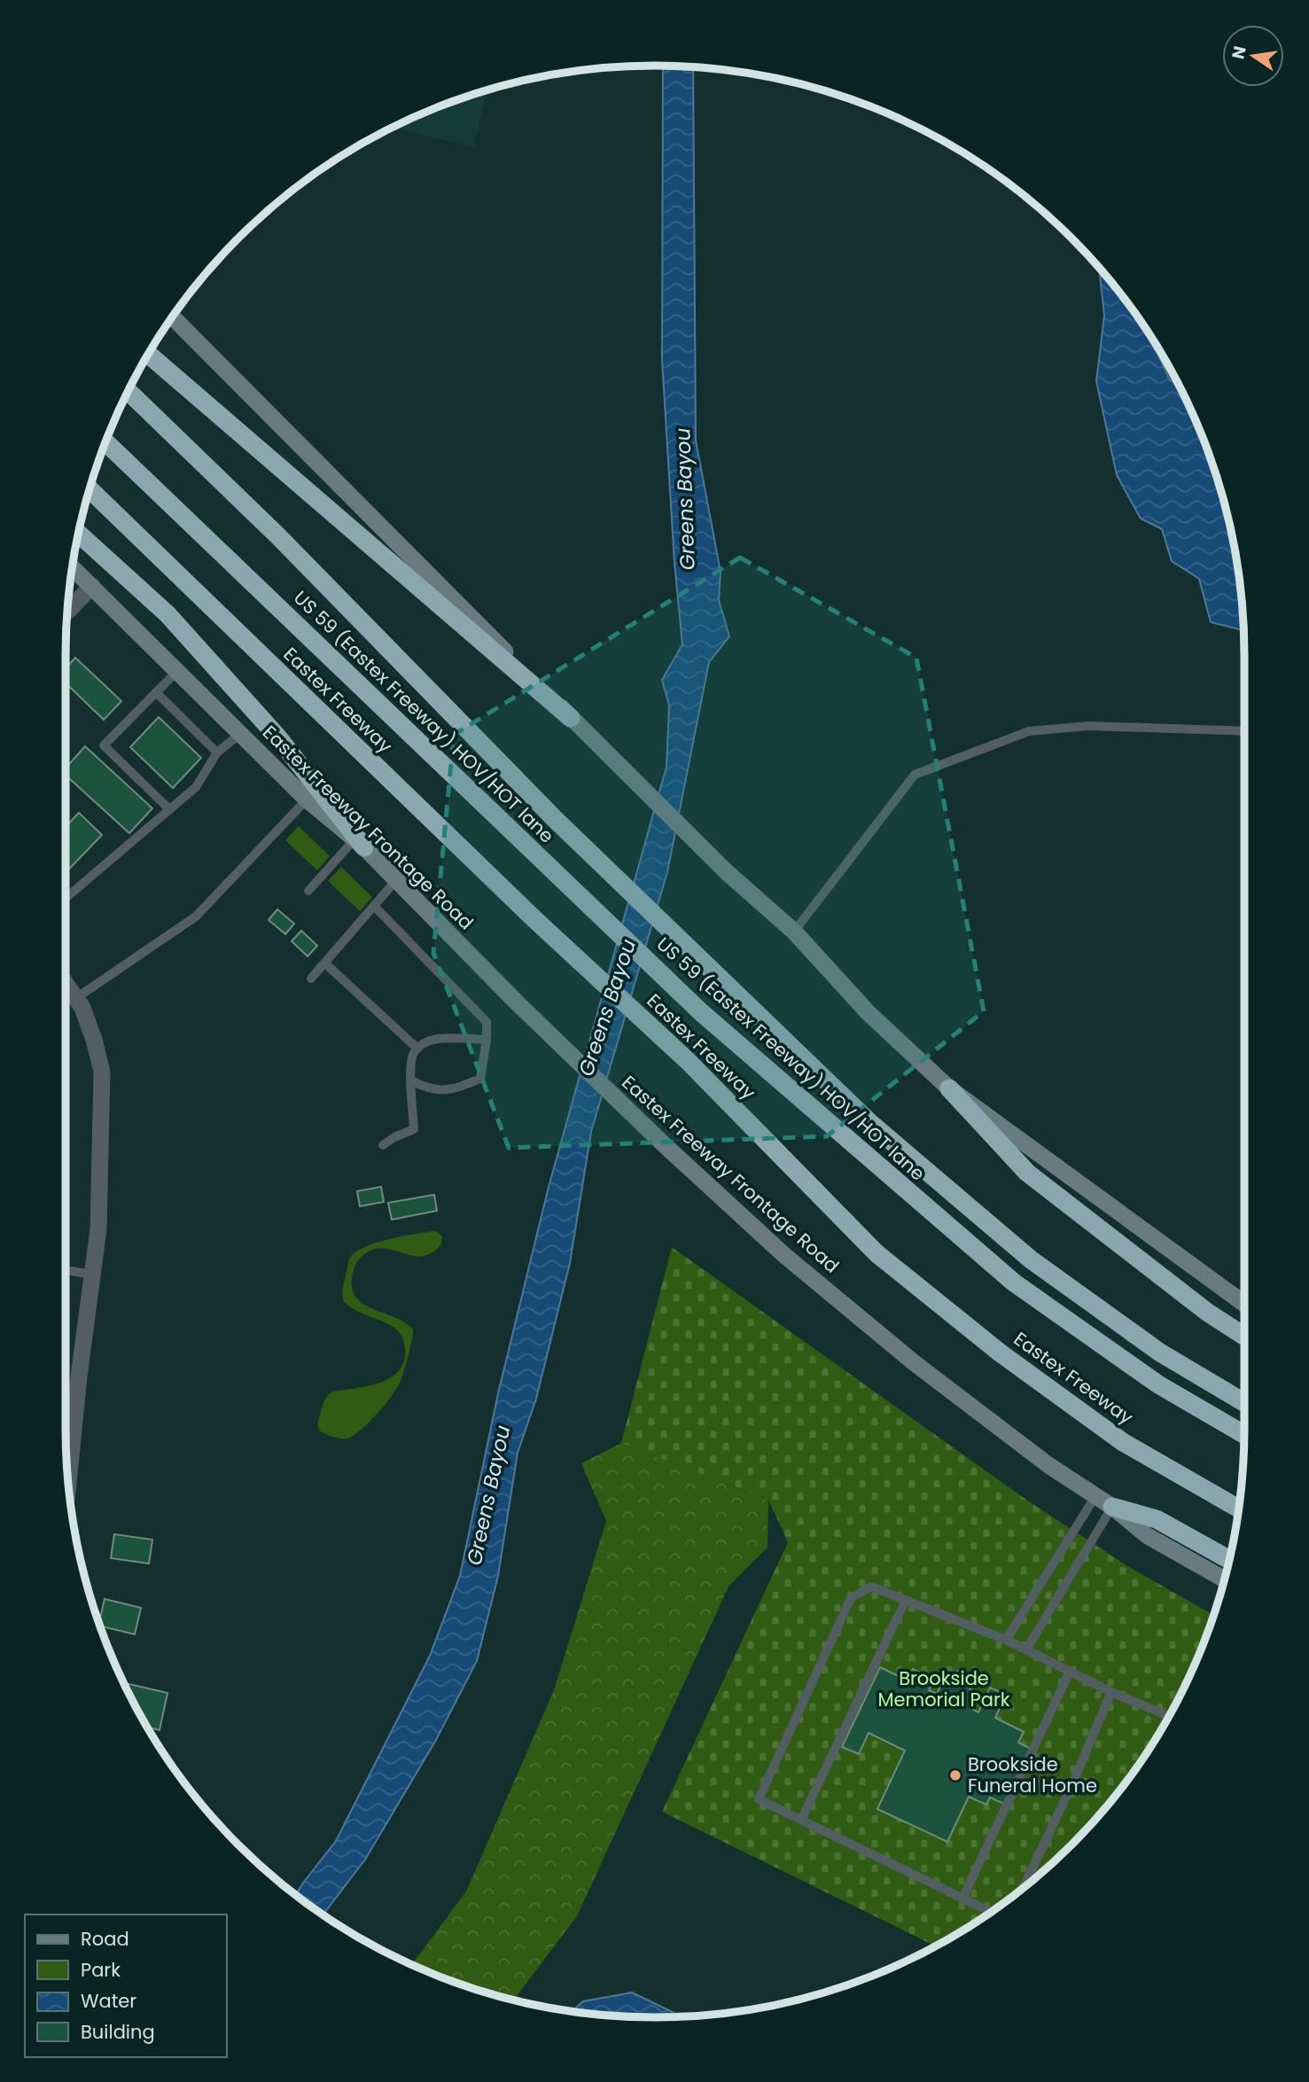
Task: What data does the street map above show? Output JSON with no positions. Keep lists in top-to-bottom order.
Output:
{
  "streets": {
    "highway": ["Eastex Freeway", "US 59 (Eastex Freeway) HOV/HOT lane"],
    "main road": ["Eastex Freeway Frontage Road"]
  },
  "water": ["Greens Bayou"],
  "parks": ["Brookside Memorial Park"],
  "places": ["Brookside Funeral Home"],
  "legend": [
    "Road",
    "Park",
    "Water",
    "Building"
  ],
  "north": "left"
}
